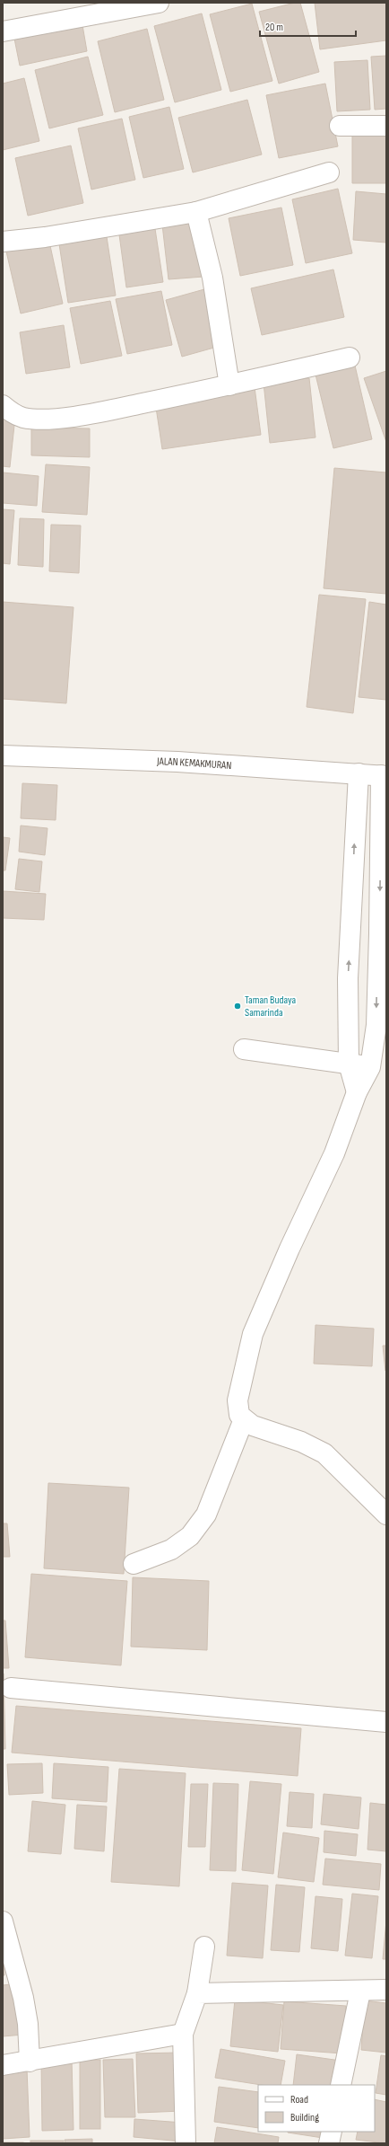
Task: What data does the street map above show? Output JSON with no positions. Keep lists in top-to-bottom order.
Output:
{
  "streets": {
    "street": ["JALAN KEMAKMURAN"]
  },
  "places": ["Taman Budaya Samarinda"],
  "legend": ["Road", "Building"],
  "scale_bar": "20 m"
}
